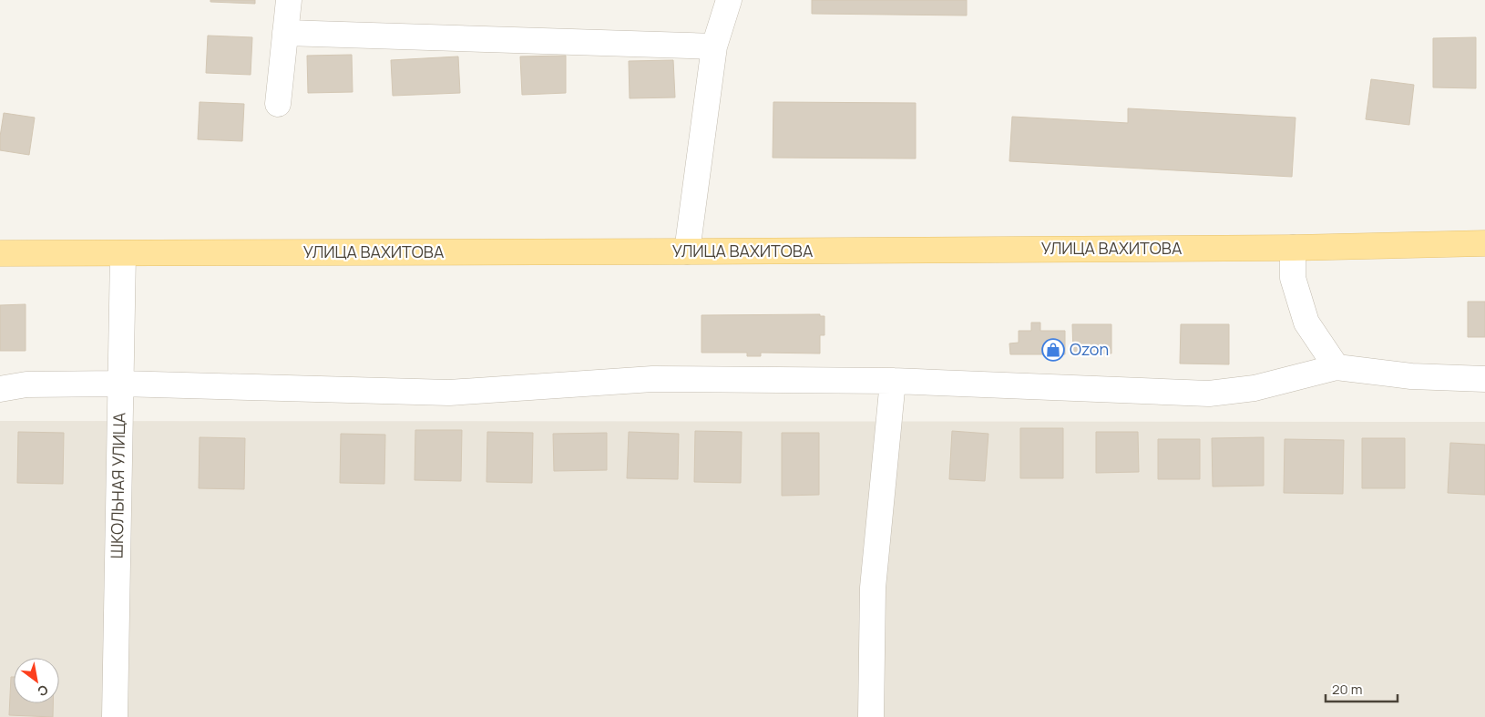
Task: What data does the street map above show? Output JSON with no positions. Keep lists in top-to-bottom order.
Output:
{
  "streets": {
    "main road": ["УЛИЦА ВАХИТОВА"],
    "street": ["ШКОЛЬНАЯ УЛИЦА"]
  },
  "crossings": [
    ["УЛИЦА ВАХИТОВА", "ШКОЛЬНАЯ УЛИЦА"]
  ],
  "places": {
    "shop": ["Ozon"]
  },
  "scale_bar": "20 m",
  "north": "bottom right"
}
